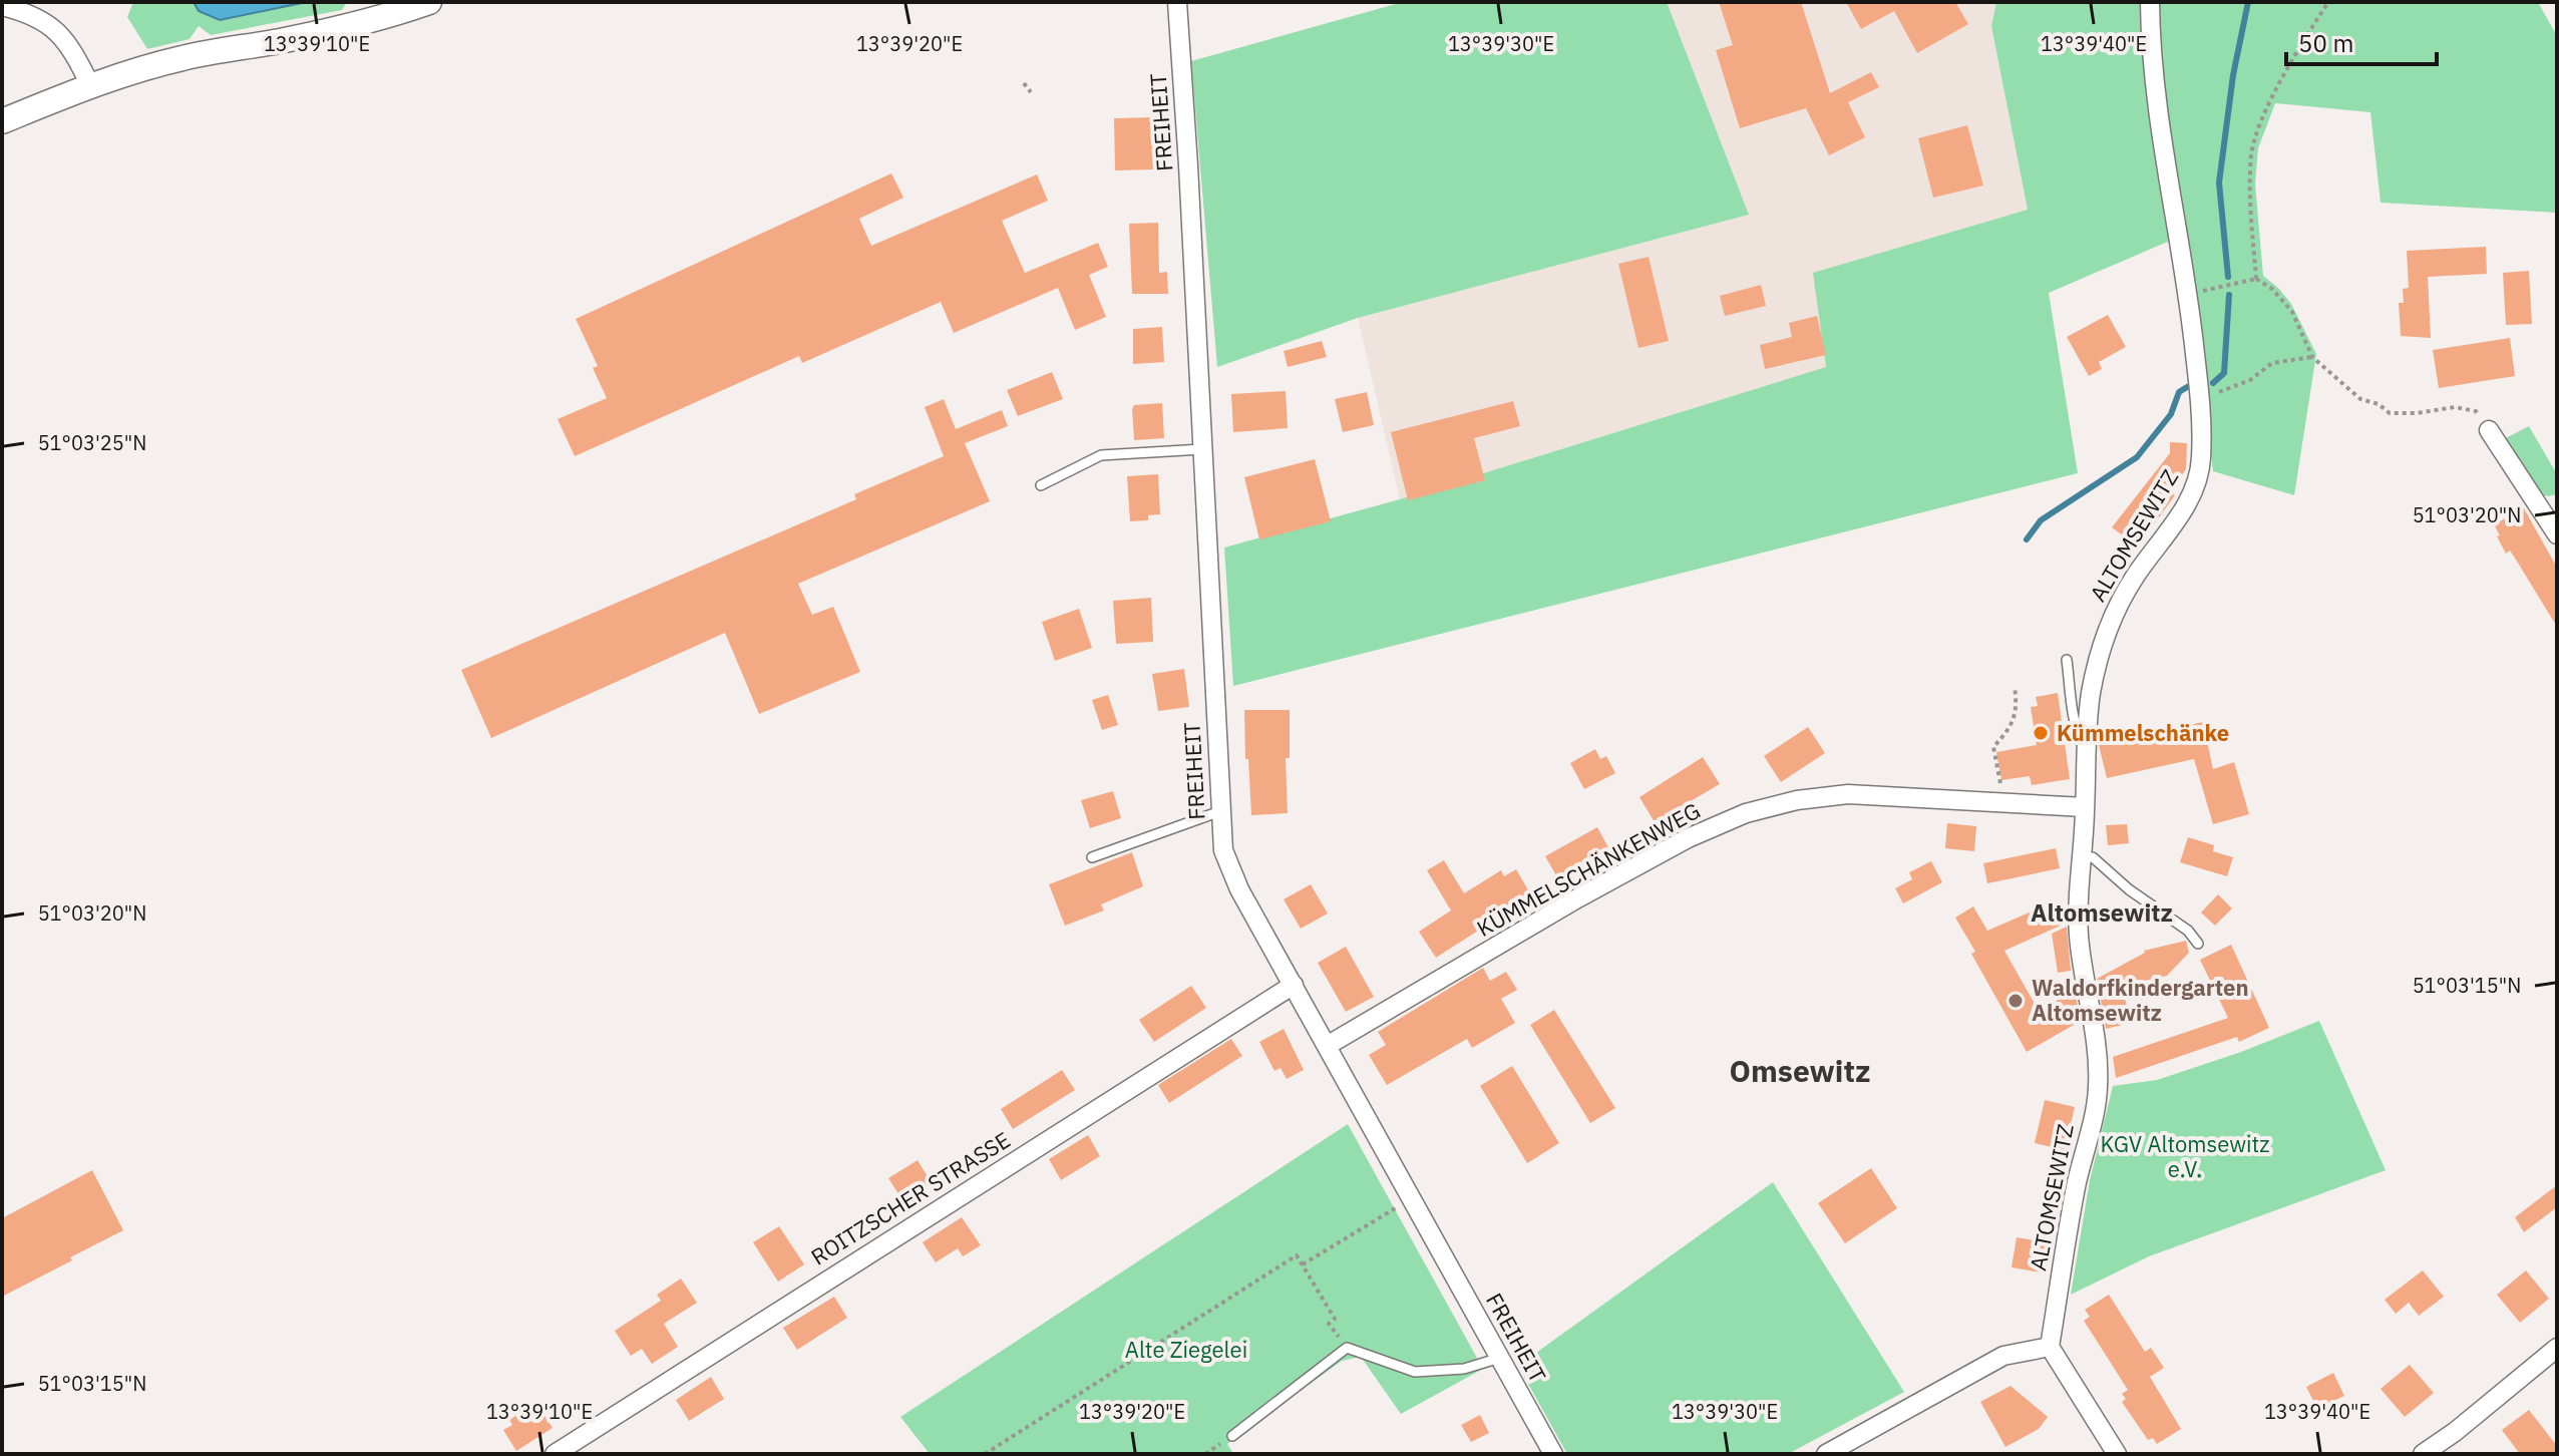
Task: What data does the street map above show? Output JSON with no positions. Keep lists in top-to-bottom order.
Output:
{
  "streets": {
    "street": [
      "FREIHEIT",
      "ALTOMSEWITZ",
      "KÜMMELSCHÄNKENWEG",
      "ROITZSCHER STRASSE"
    ]
  },
  "crossings": [
    ["FREIHEIT", "KÜMMELSCHÄNKENWEG"],
    ["FREIHEIT", "ROITZSCHER STRASSE"],
    ["ALTOMSEWITZ", "KÜMMELSCHÄNKENWEG"]
  ],
  "districts": ["Altomsewitz", "Omsewitz"],
  "parks": ["KGV Altomsewitz e.V.", "Alte Ziegelei"],
  "places": ["Kümmelschänke", "Waldorfkindergarten Altomsewitz"],
  "scale_bar": "50 m",
  "coordinates": [
    "13°39'10\"E",
    "13°39'20\"E",
    "13°39'30\"E",
    "13°39'40\"E",
    "51°03'25\"N",
    "51°03'20\"N",
    "51°03'15\"N"
  ]
}
